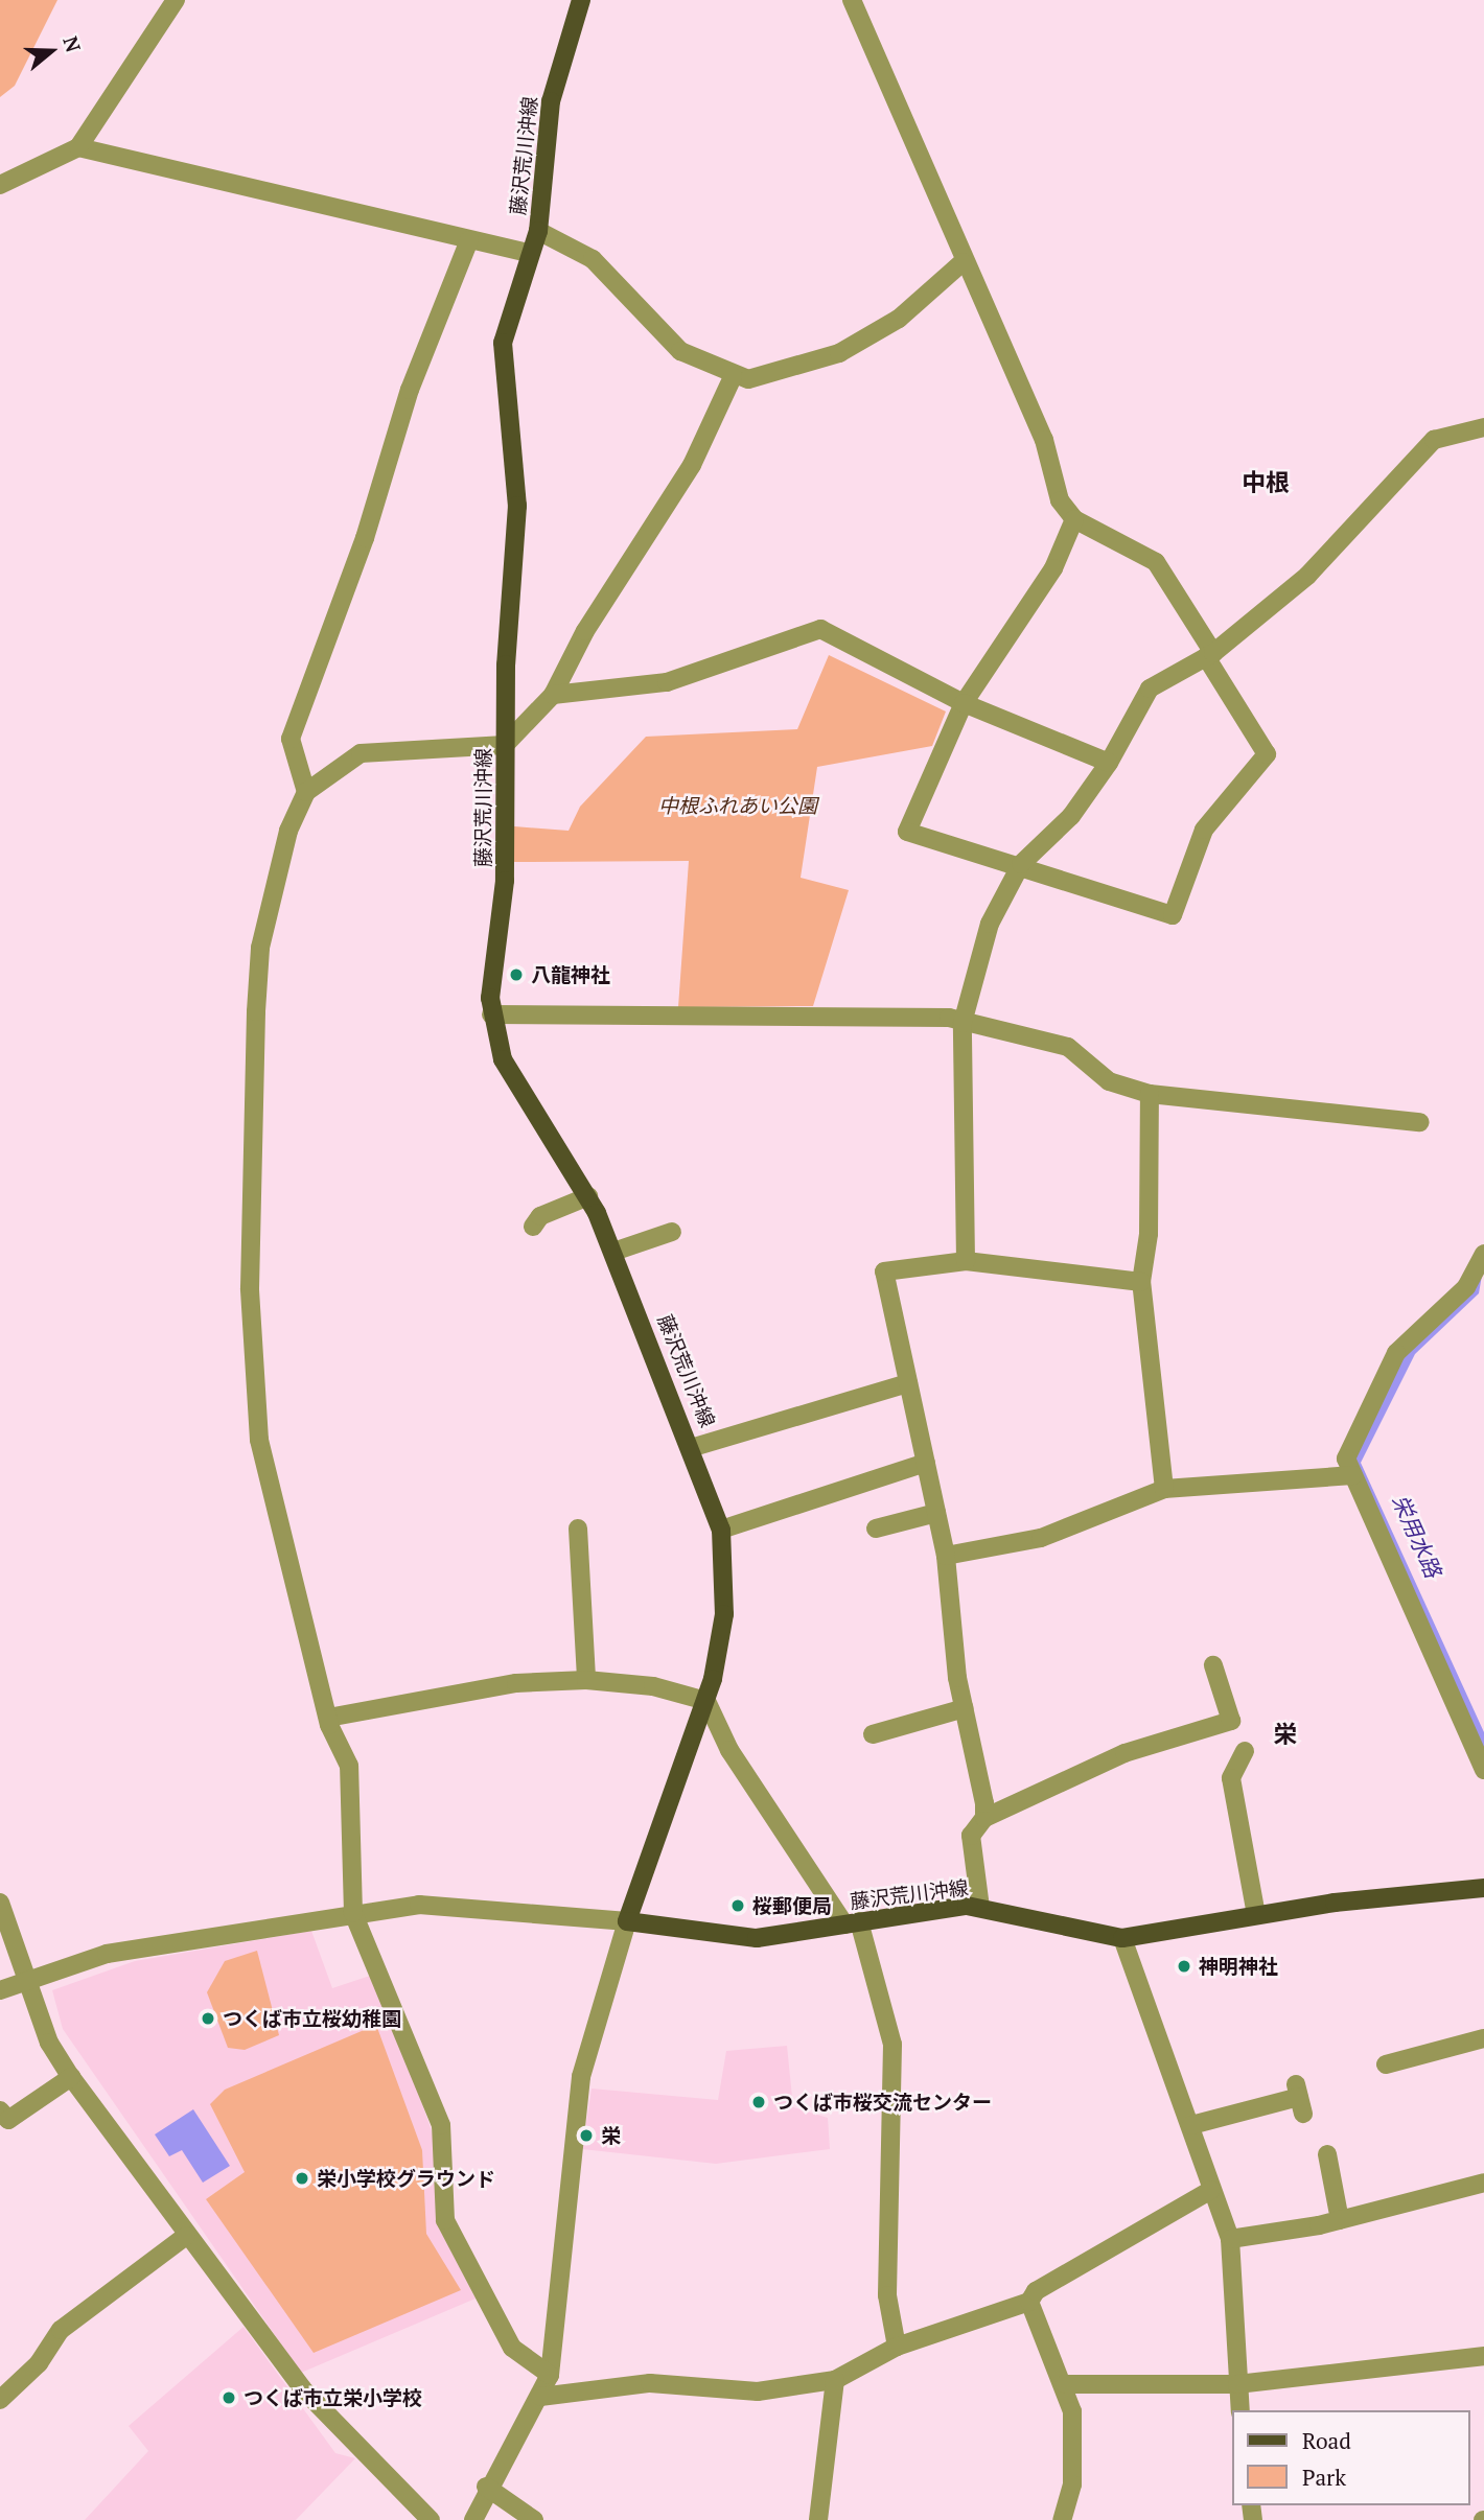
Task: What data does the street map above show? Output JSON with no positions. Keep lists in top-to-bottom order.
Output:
{
  "streets": {
    "main road": ["藤沢荒川沖線"]
  },
  "districts": ["中根", "栄"],
  "water": ["栄用水路"],
  "parks": ["中根ふれあい公園"],
  "places": [
    "八龍神社",
    "桜郵便局",
    "神明神社",
    "つくば市立桜幼稚園",
    "つくば市桜交流センター",
    "栄",
    "栄小学校グラウンド",
    "つくば市立栄小学校"
  ],
  "legend": ["Road", "Park"],
  "north": "right"
}
